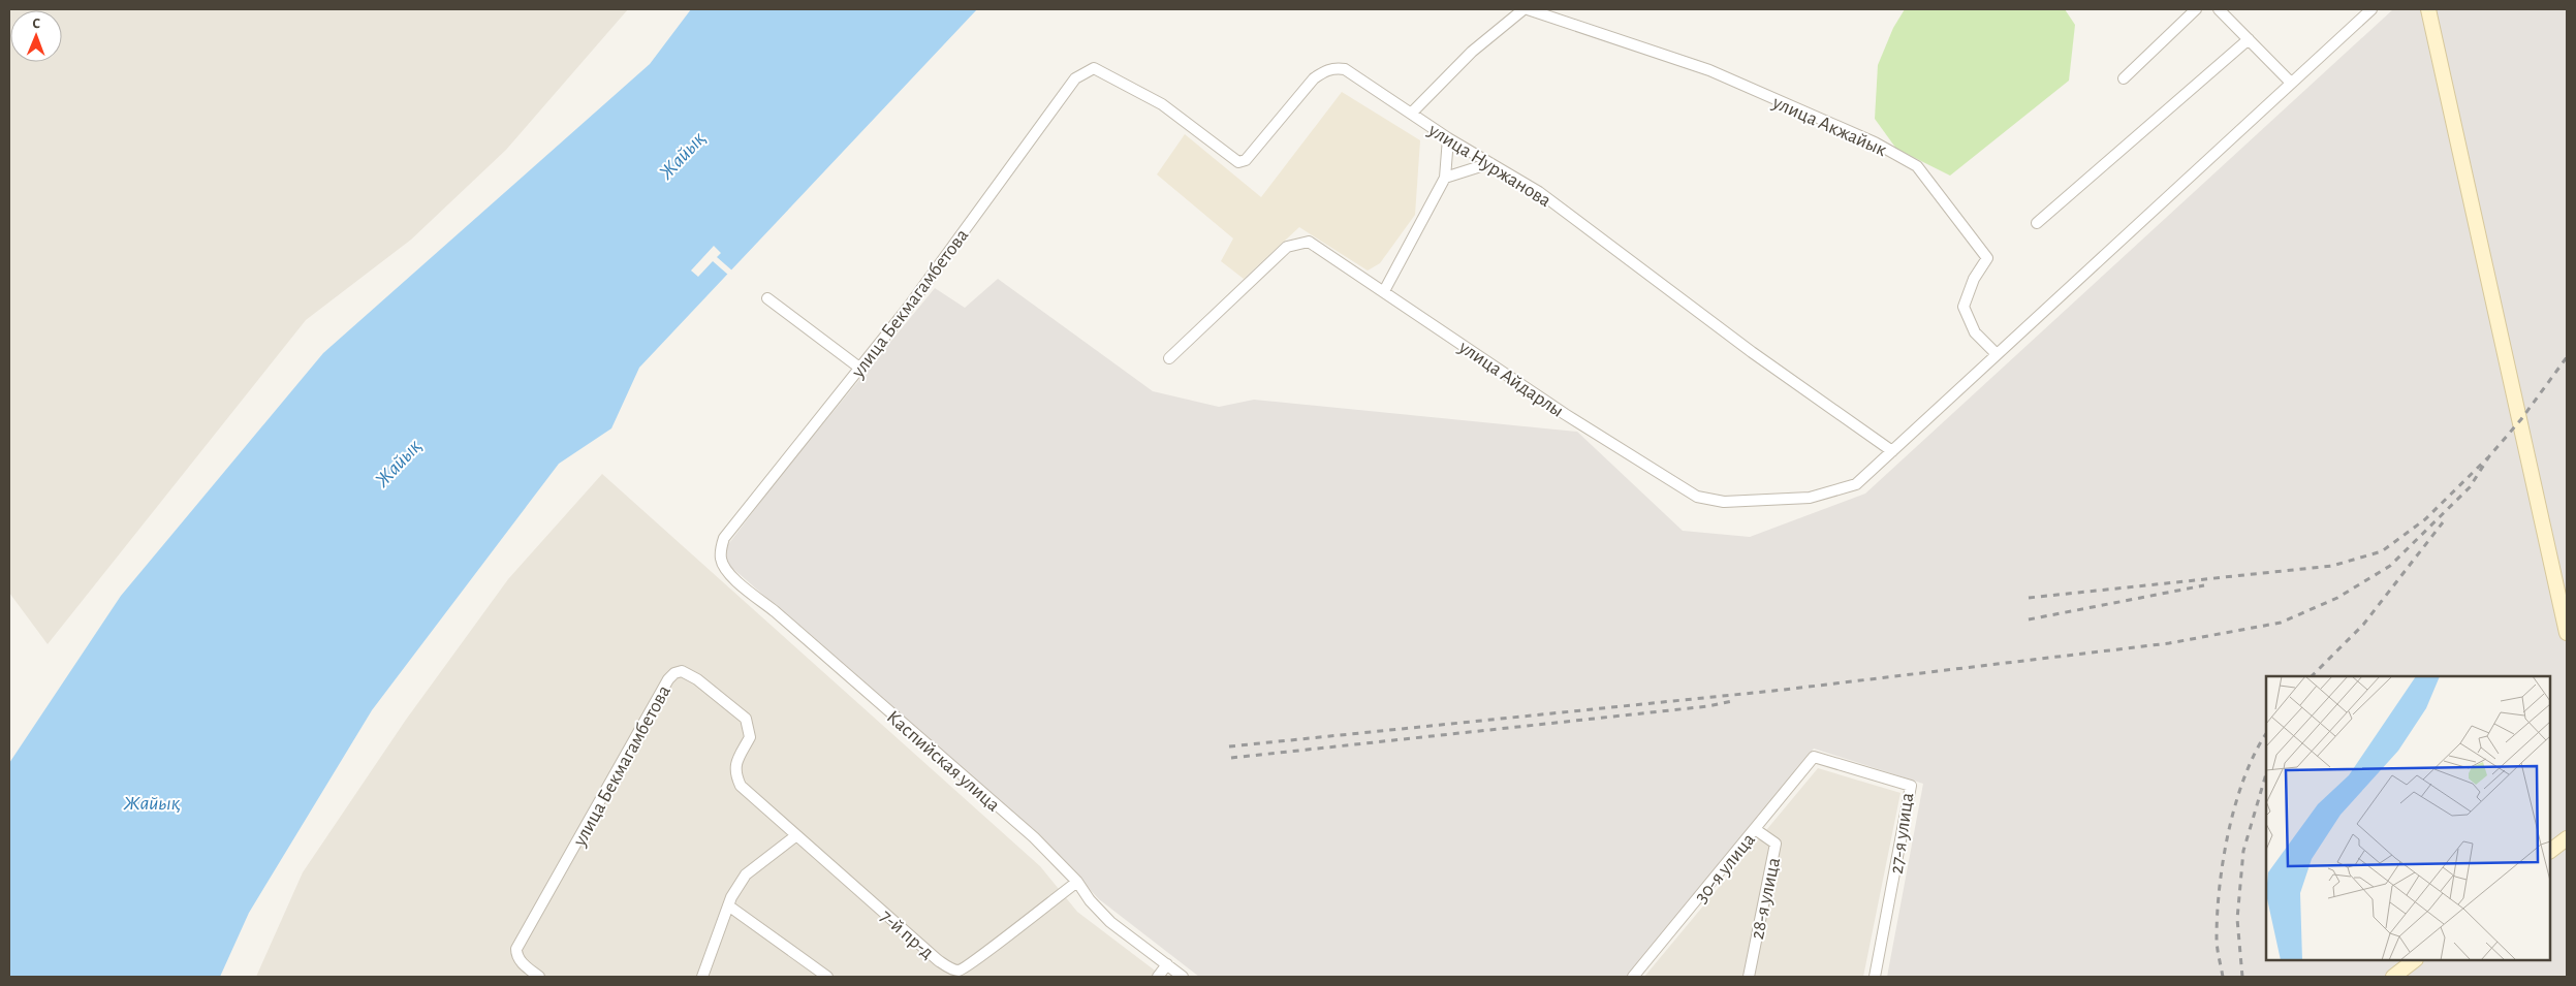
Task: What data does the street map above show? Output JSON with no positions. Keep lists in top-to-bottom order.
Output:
{
  "streets": {
    "street": [
      "улица Акжайык",
      "улица Нуржанова",
      "улица Бекмагамбетова",
      "улица Айдарлы",
      "Каспийская улица",
      "27-я улица",
      "30-я улица",
      "28-я улица",
      "7-й пр-д"
    ]
  },
  "crossings": [
    ["улица Акжайык", "улица Айдарлы"],
    ["улица Нуржанова", "улица Бекмагамбетова"],
    ["улица Нуржанова", "улица Айдарлы"],
    ["улица Бекмагамбетова", "Каспийская улица"],
    ["улица Бекмагамбетова", "7-й пр-д"],
    ["Каспийская улица", "7-й пр-д"],
    ["27-я улица", "30-я улица"],
    ["30-я улица", "28-я улица"]
  ],
  "water": ["Жайық"],
  "north": "top"
}
